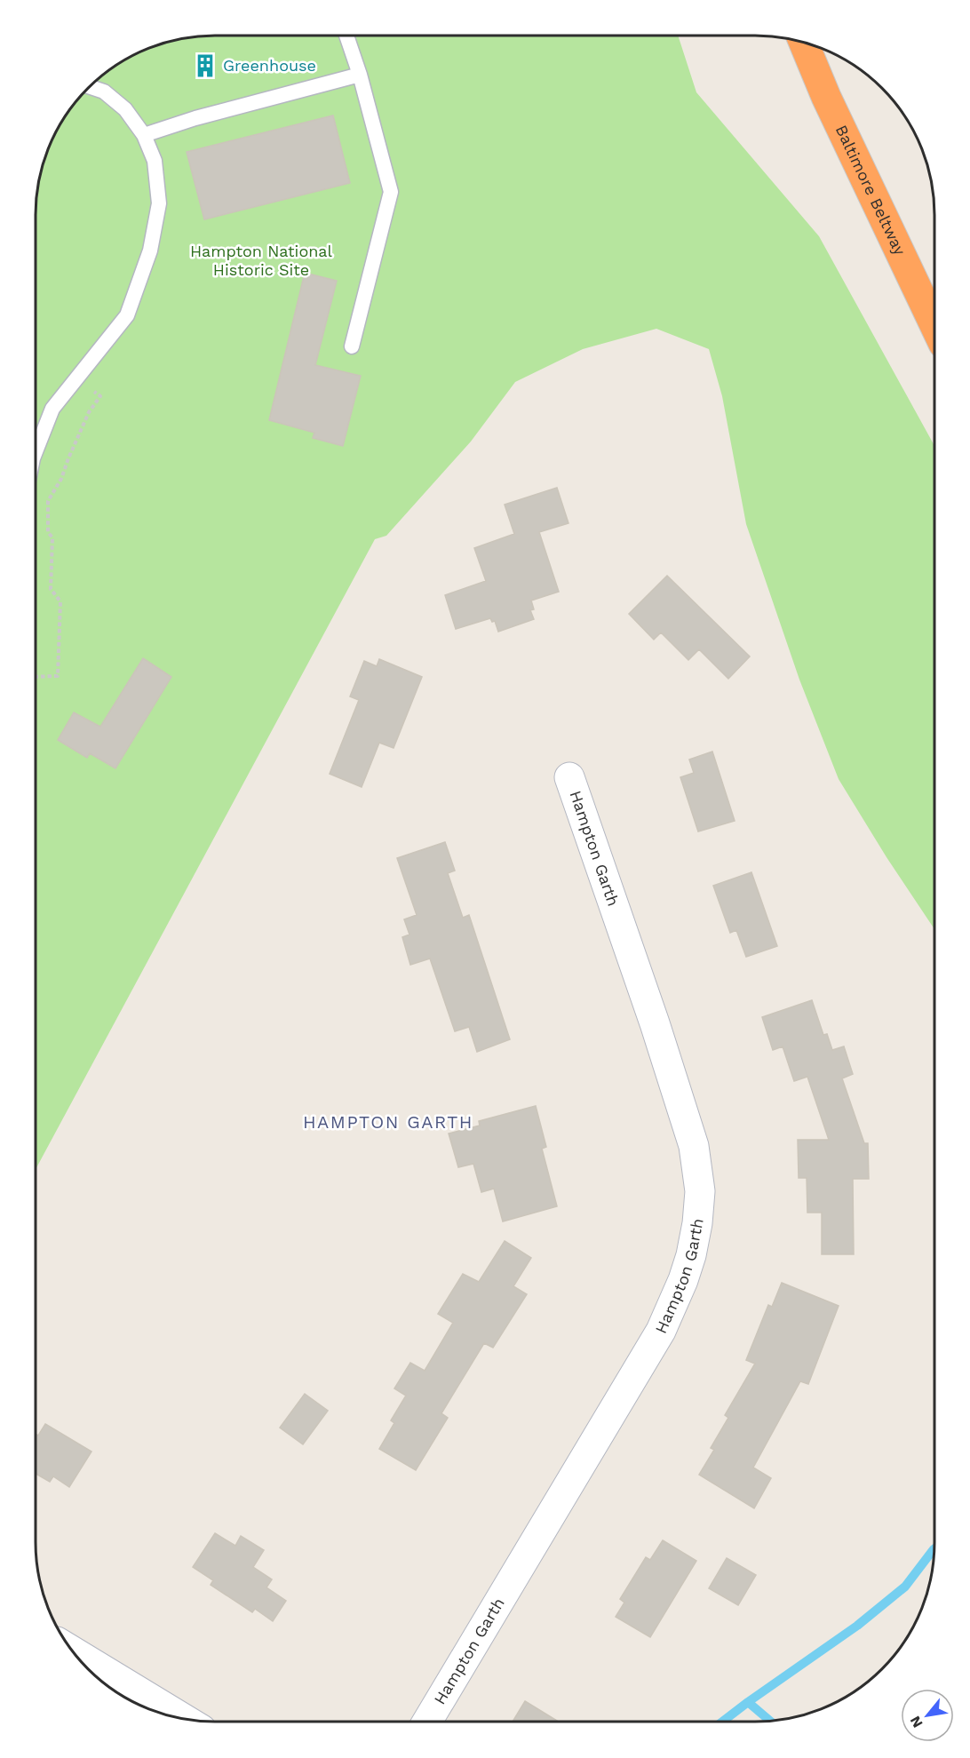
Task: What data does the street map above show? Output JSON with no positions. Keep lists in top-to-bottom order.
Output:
{
  "streets": {
    "highway": ["Baltimore Beltway"],
    "street": ["Hampton Garth"]
  },
  "districts": ["HAMPTON GARTH"],
  "parks": ["Hampton National Historic Site"],
  "places": {
    "building": ["Greenhouse"]
  },
  "north": "bottom left"
}
